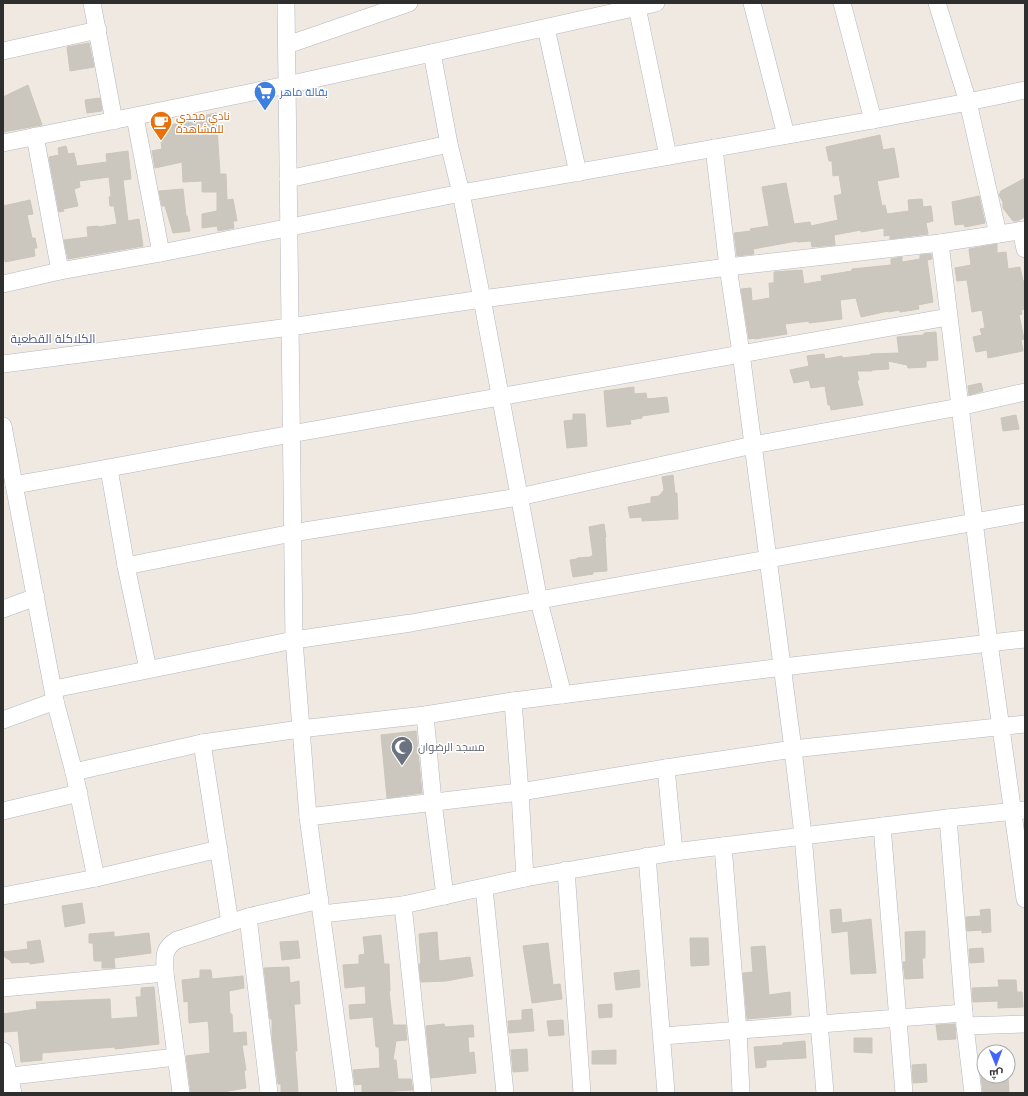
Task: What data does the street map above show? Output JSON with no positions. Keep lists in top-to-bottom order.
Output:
{
  "districts": ["الكلاكلة القطعية"],
  "places": {
    "supermarket": ["بقالة ماهر"],
    "cafe": ["نادي مجدي للمشاهدة"],
    "mosque": ["مسجد الرضوان"]
  },
  "north": "bottom"
}
